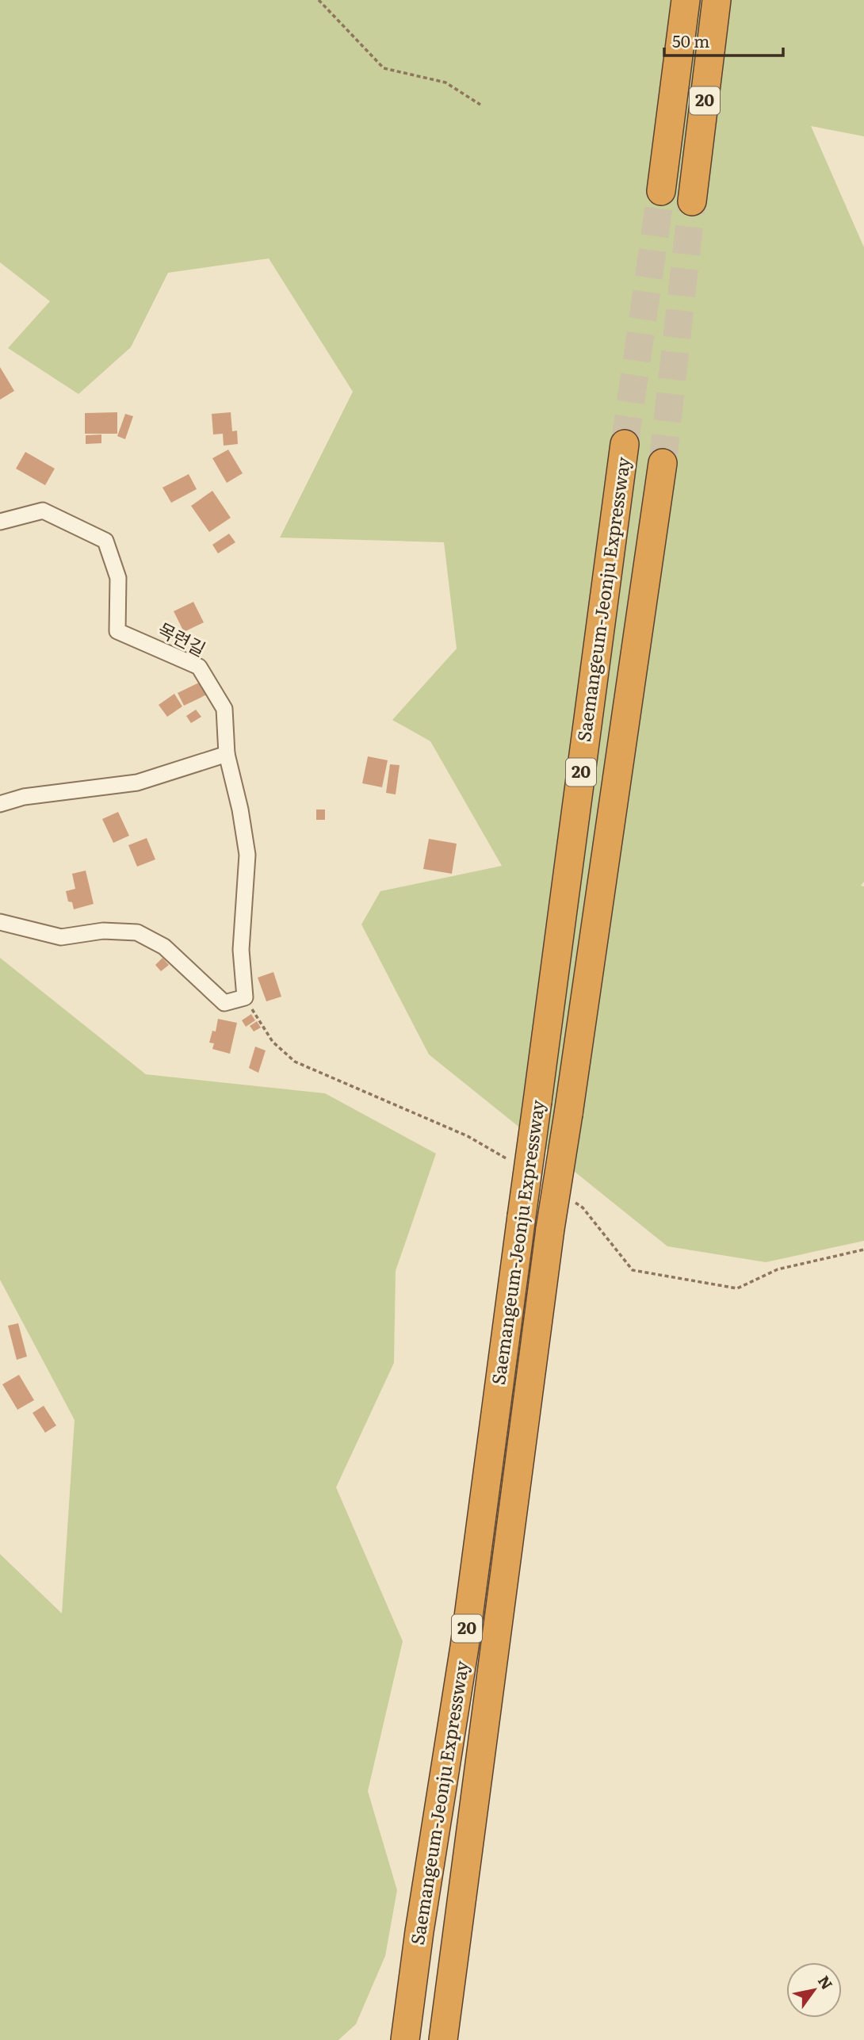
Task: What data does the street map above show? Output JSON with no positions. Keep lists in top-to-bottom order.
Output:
{
  "streets": {
    "highway": ["20", "Saemangeum-Jeonju Expressway"],
    "street": ["목련길"]
  },
  "scale_bar": "50 m",
  "north": "top right"
}
